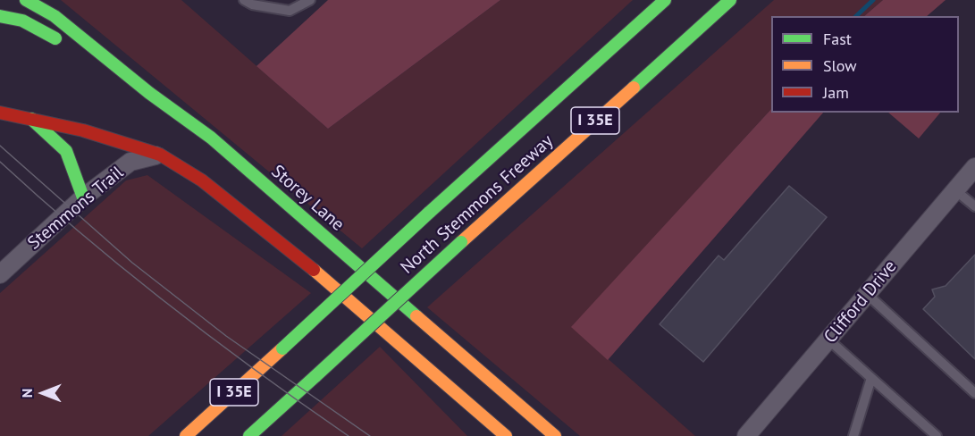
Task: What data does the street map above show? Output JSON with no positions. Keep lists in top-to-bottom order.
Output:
{
  "streets": {
    "highway": ["I 35E", "Storey Lane", "North Stemmons Freeway"],
    "street": ["Stemmons Trail", "Clifford Drive"]
  },
  "legend": ["Fast", "Slow", "Jam"],
  "north": "left"
}
